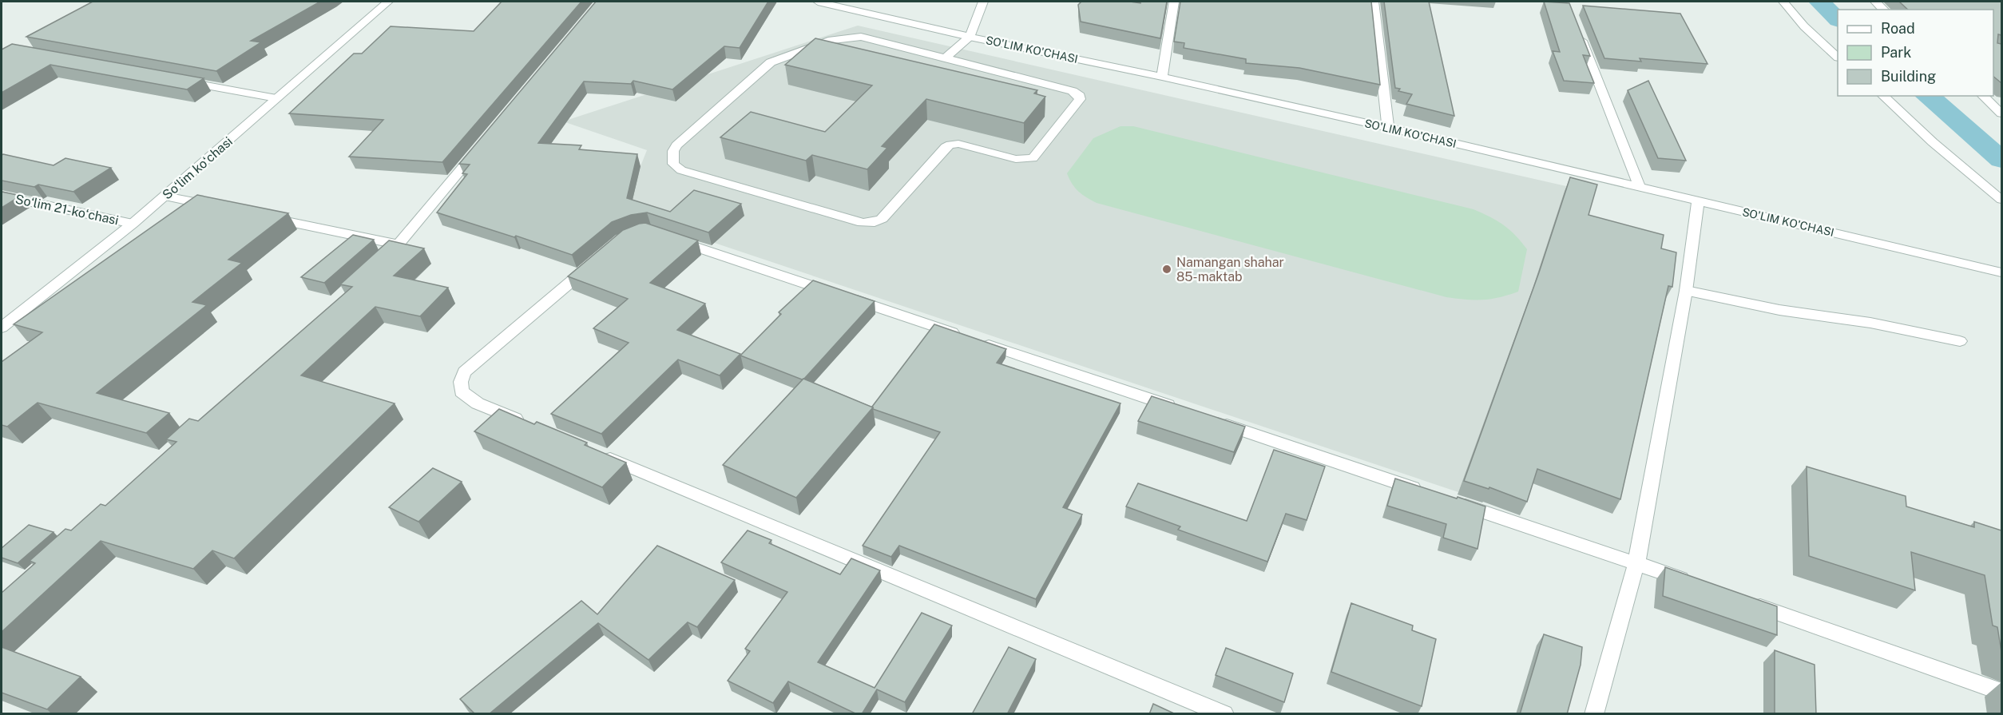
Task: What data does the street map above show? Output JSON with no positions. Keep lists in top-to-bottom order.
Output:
{
  "streets": {
    "street": ["SO'LIM KO'CHASI", "Soʻlim koʻchasi", "Soʻlim 21-koʻchasi"]
  },
  "crossings": [
    ["Soʻlim koʻchasi", "Soʻlim 21-koʻchasi"]
  ],
  "places": ["Namangan shahar 85-maktab"],
  "legend": ["Road", "Park", "Building"]
}
